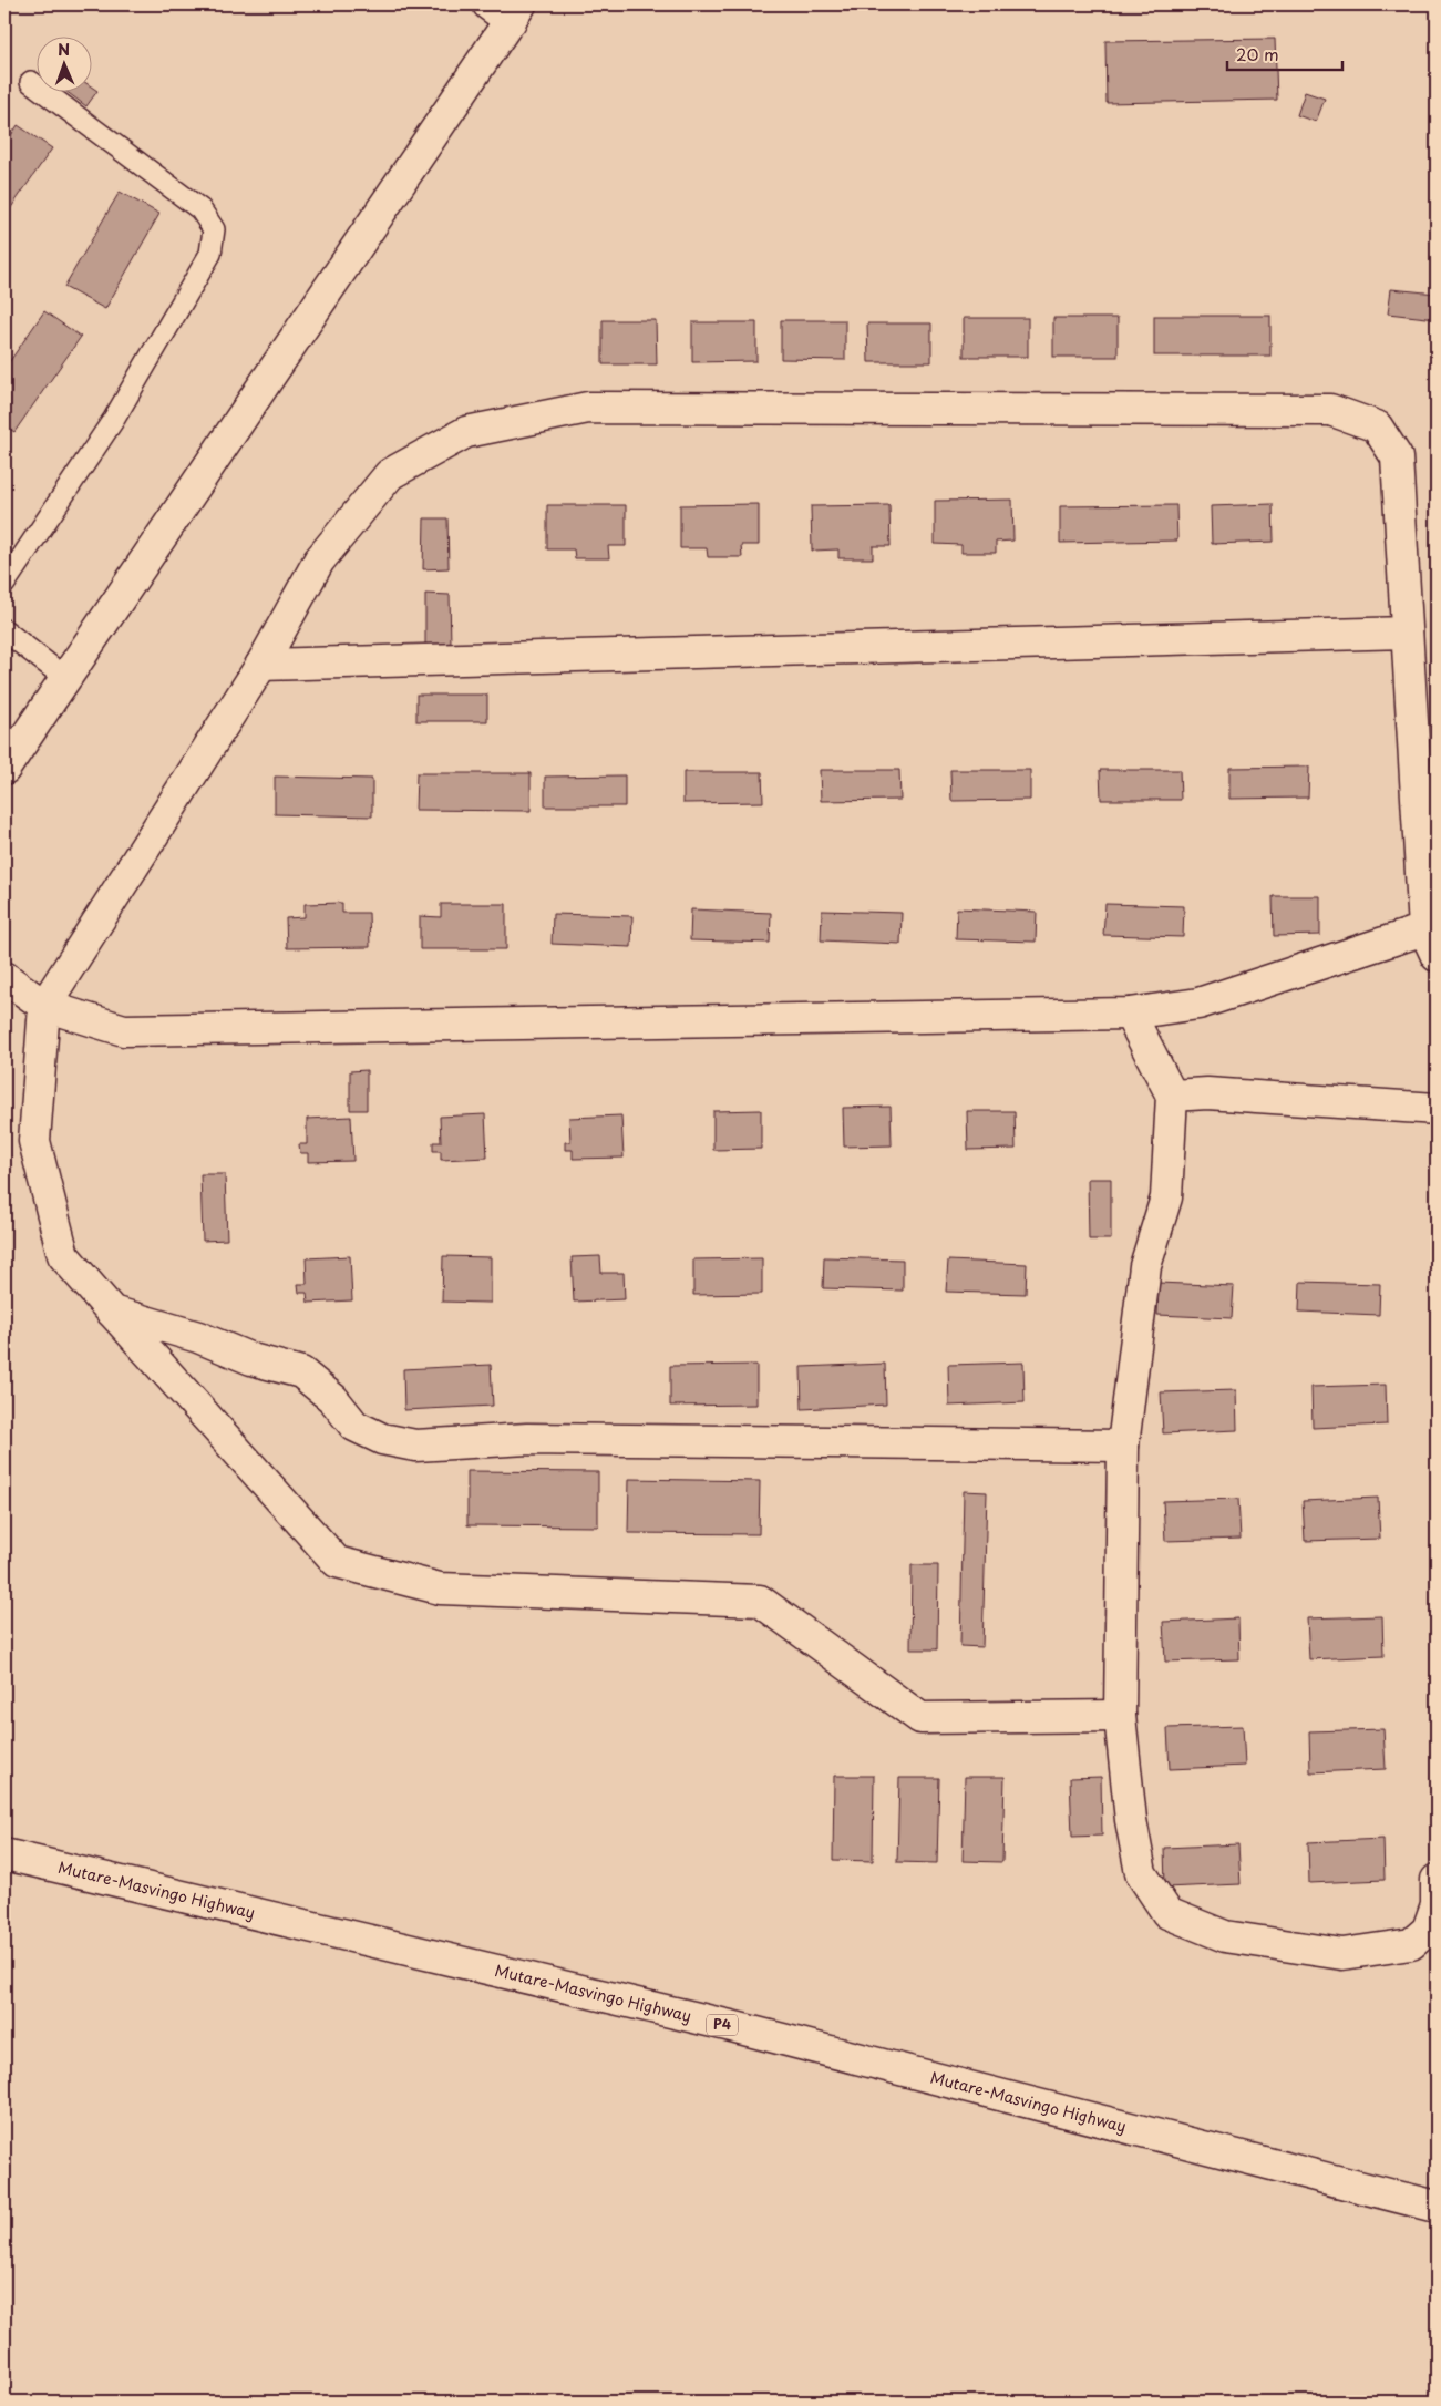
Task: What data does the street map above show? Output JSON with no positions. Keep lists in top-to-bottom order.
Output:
{
  "streets": {
    "main road": ["Mutare-Masvingo Highway", "P4"]
  },
  "scale_bar": "20 m",
  "north": "top"
}
